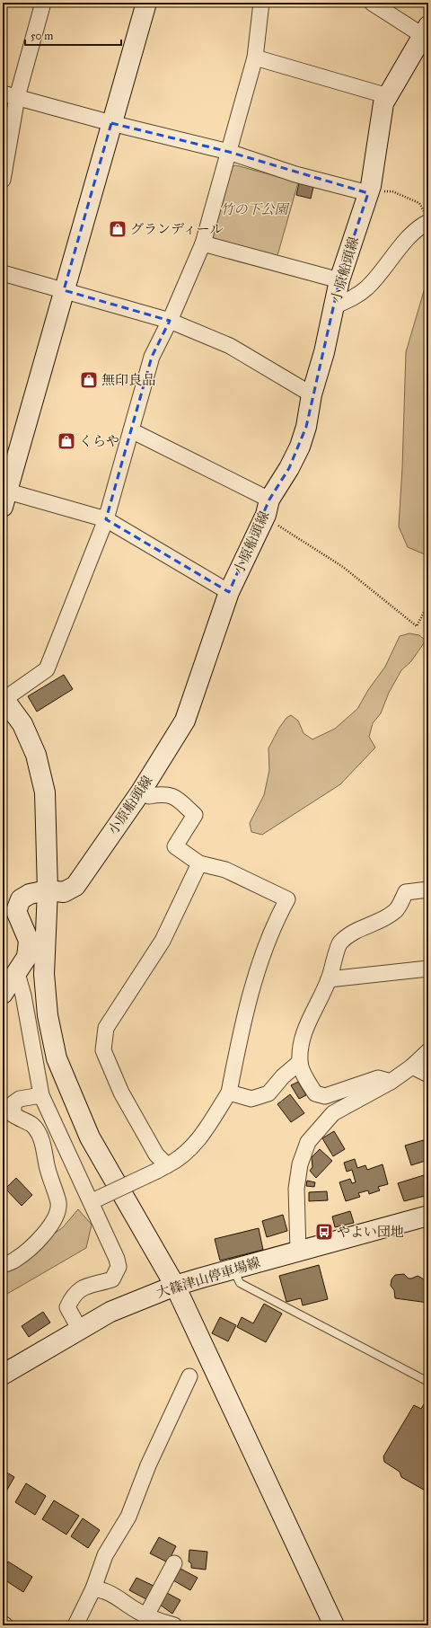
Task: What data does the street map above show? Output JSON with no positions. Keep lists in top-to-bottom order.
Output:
{
  "streets": {
    "main road": ["小原船頭線", "大篠津山停車場線"]
  },
  "parks": ["竹の下公園"],
  "places": {
    "shop": ["グランディール", "無印良品", "くらや"],
    "bus stop": ["やよい団地"]
  },
  "scale_bar": "50 m"
}
